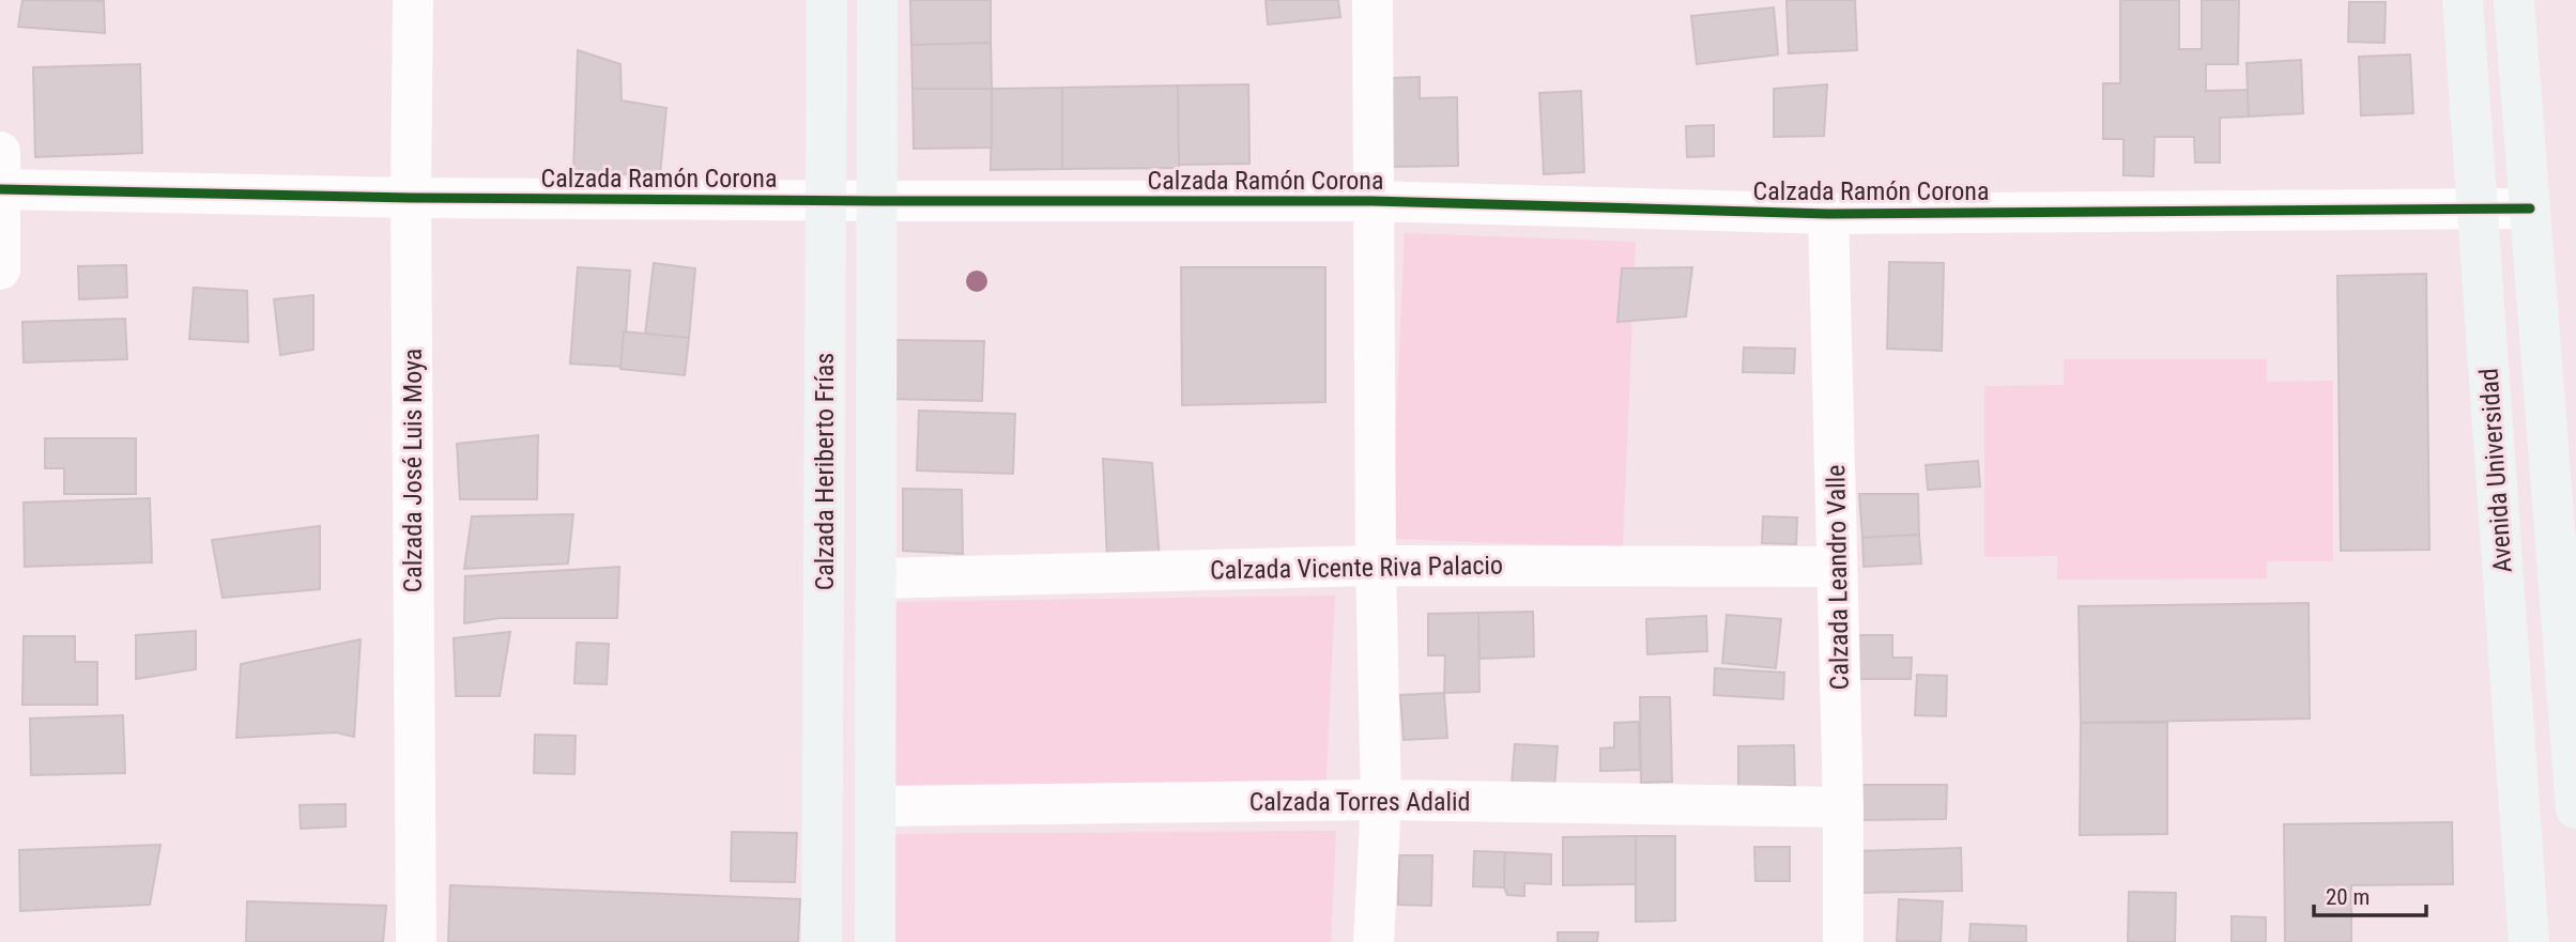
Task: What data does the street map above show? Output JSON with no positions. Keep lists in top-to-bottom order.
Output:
{
  "streets": {
    "street": [
      "Calzada Ramón Corona",
      "Calzada José Luis Moya",
      "Avenida Universidad",
      "Calzada Heriberto Frías",
      "Calzada Vicente Riva Palacio",
      "Calzada Leandro Valle",
      "Calzada Torres Adalid"
    ]
  },
  "crossings": [
    ["Calzada Ramón Corona", "Calzada José Luis Moya"],
    ["Calzada Ramón Corona", "Avenida Universidad"],
    ["Calzada Ramón Corona", "Calzada Heriberto Frías"],
    ["Calzada Ramón Corona", "Calzada Leandro Valle"],
    ["Calzada Heriberto Frías", "Calzada Vicente Riva Palacio"],
    ["Calzada Heriberto Frías", "Calzada Torres Adalid"],
    ["Calzada Vicente Riva Palacio", "Calzada Leandro Valle"],
    ["Calzada Leandro Valle", "Calzada Torres Adalid"]
  ],
  "scale_bar": "20 m"
}
